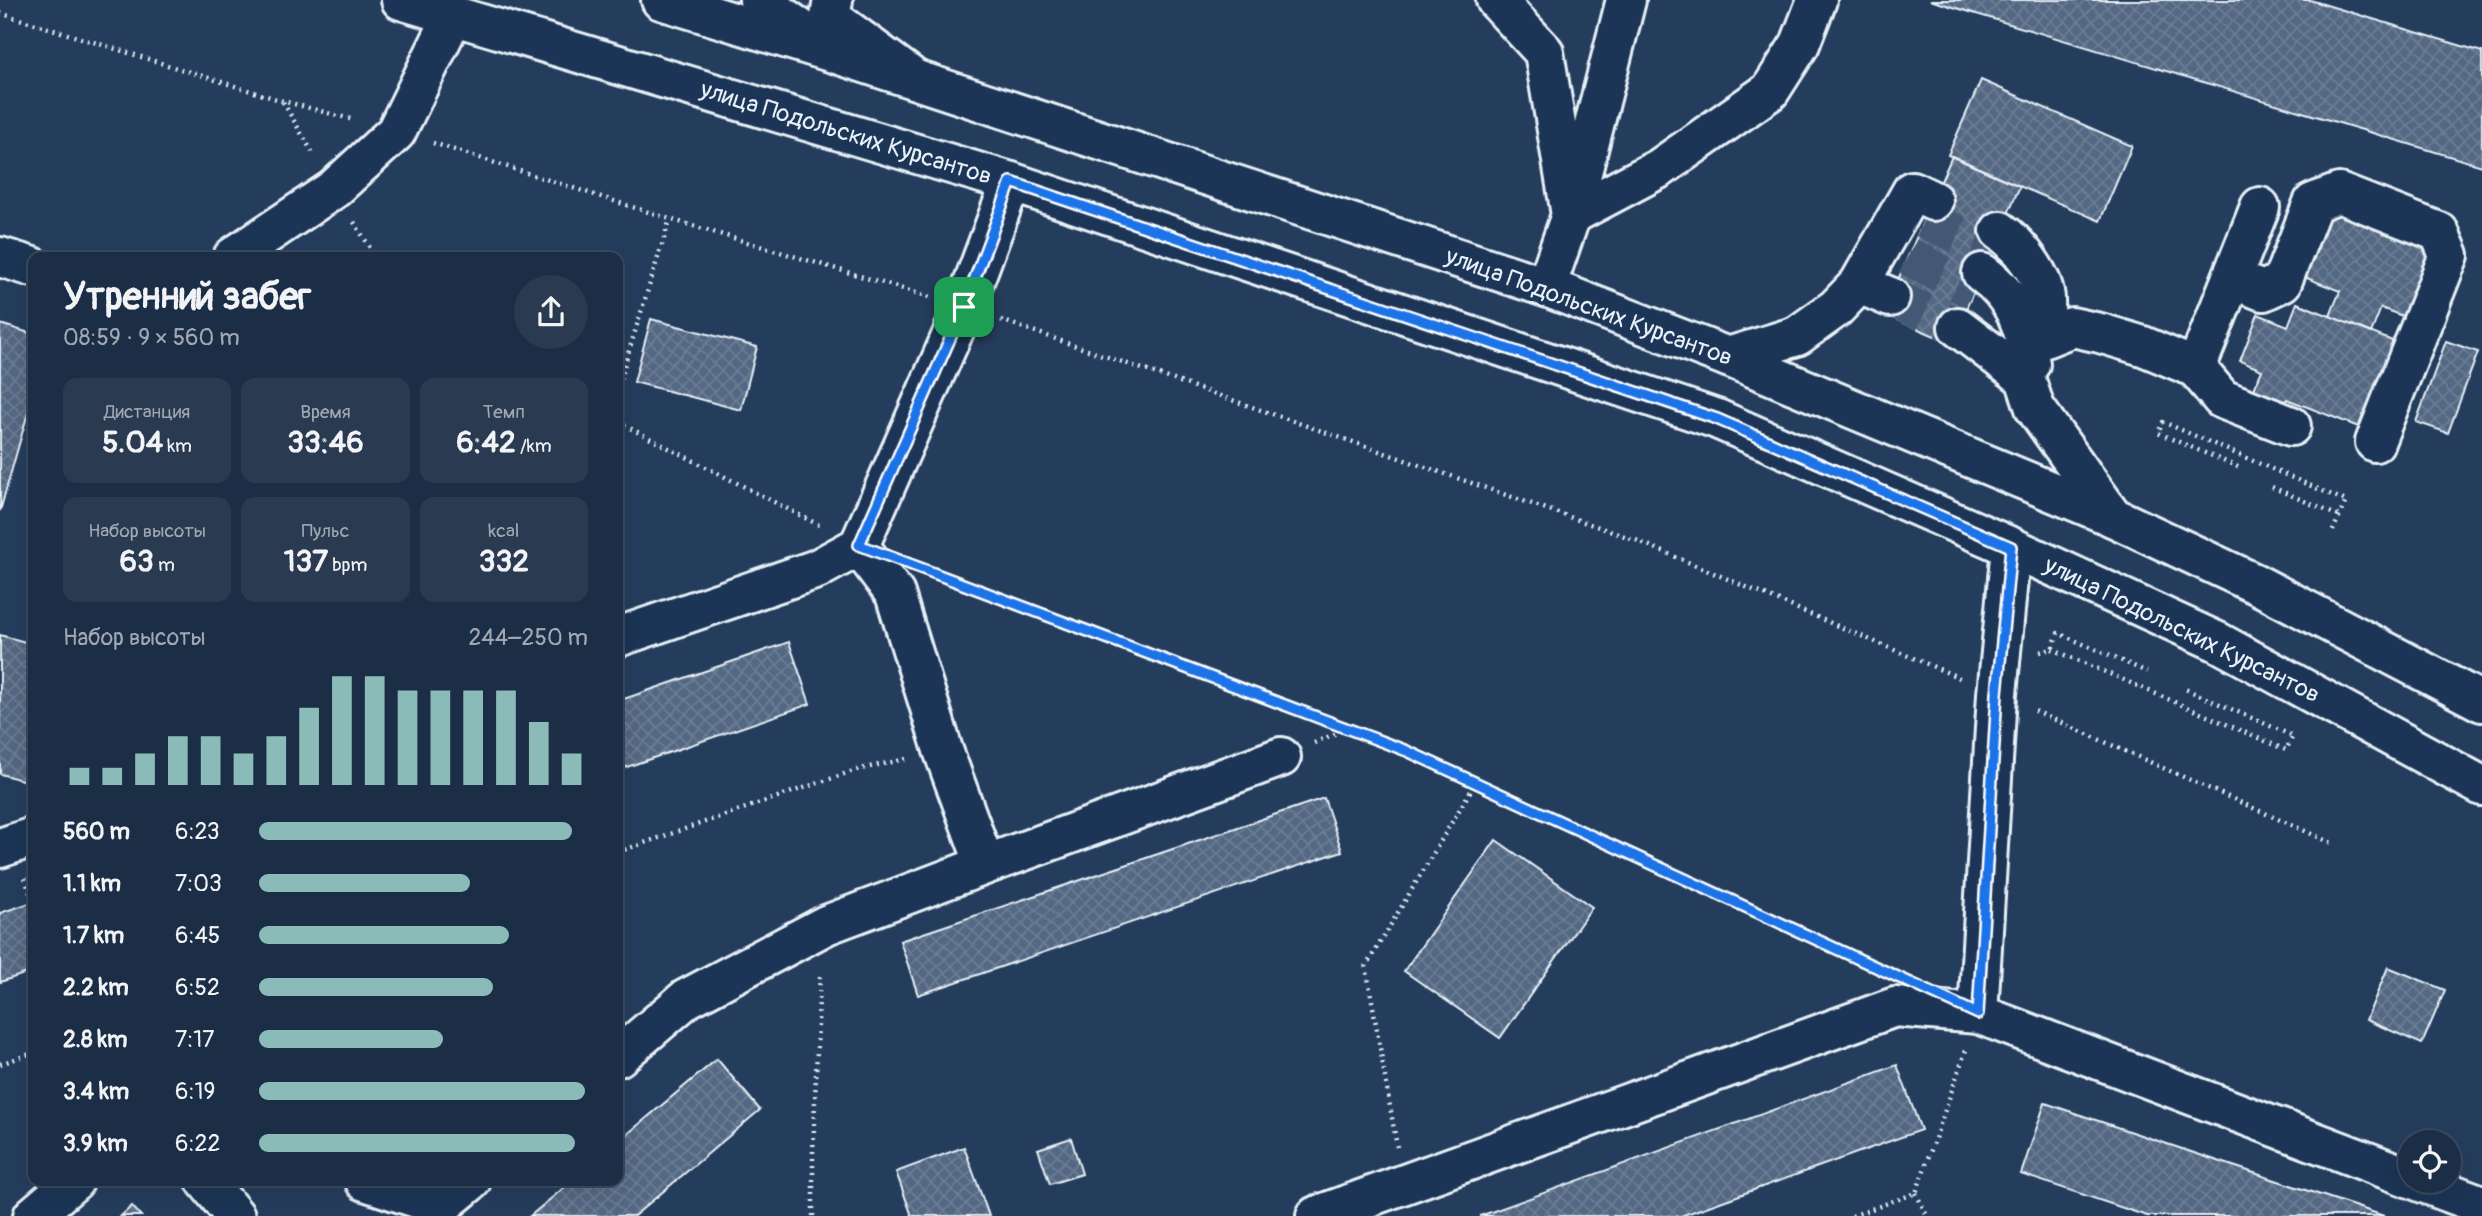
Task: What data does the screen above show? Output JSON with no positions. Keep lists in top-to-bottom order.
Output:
{
  "streets": {
    "main road": ["улица Подольских Курсантов"]
  },
  "page": {
    "heading": ["Утренний забег", "08:59 · 9 × 560 m"],
    "stats": [
      ["Дистанция", "5.04 km"],
      ["Время", "33:46"],
      ["Темп", "6:42 /km"],
      ["Набор высоты", "63 m"],
      ["Пульс", "137 bpm"],
      ["kcal", "332"]
    ],
    "chart": ["Набор высоты", "244–250 m"],
    "list": [
      {
        "name": "560 m",
        "note": "6:23"
      },
      {
        "name": "1.1 km",
        "note": "7:03"
      },
      {
        "name": "1.7 km",
        "note": "6:45"
      },
      {
        "name": "2.2 km",
        "note": "6:52"
      },
      {
        "name": "2.8 km",
        "note": "7:17"
      },
      {
        "name": "3.4 km",
        "note": "6:19"
      },
      {
        "name": "3.9 km",
        "note": "6:22"
      }
    ]
  }
}
